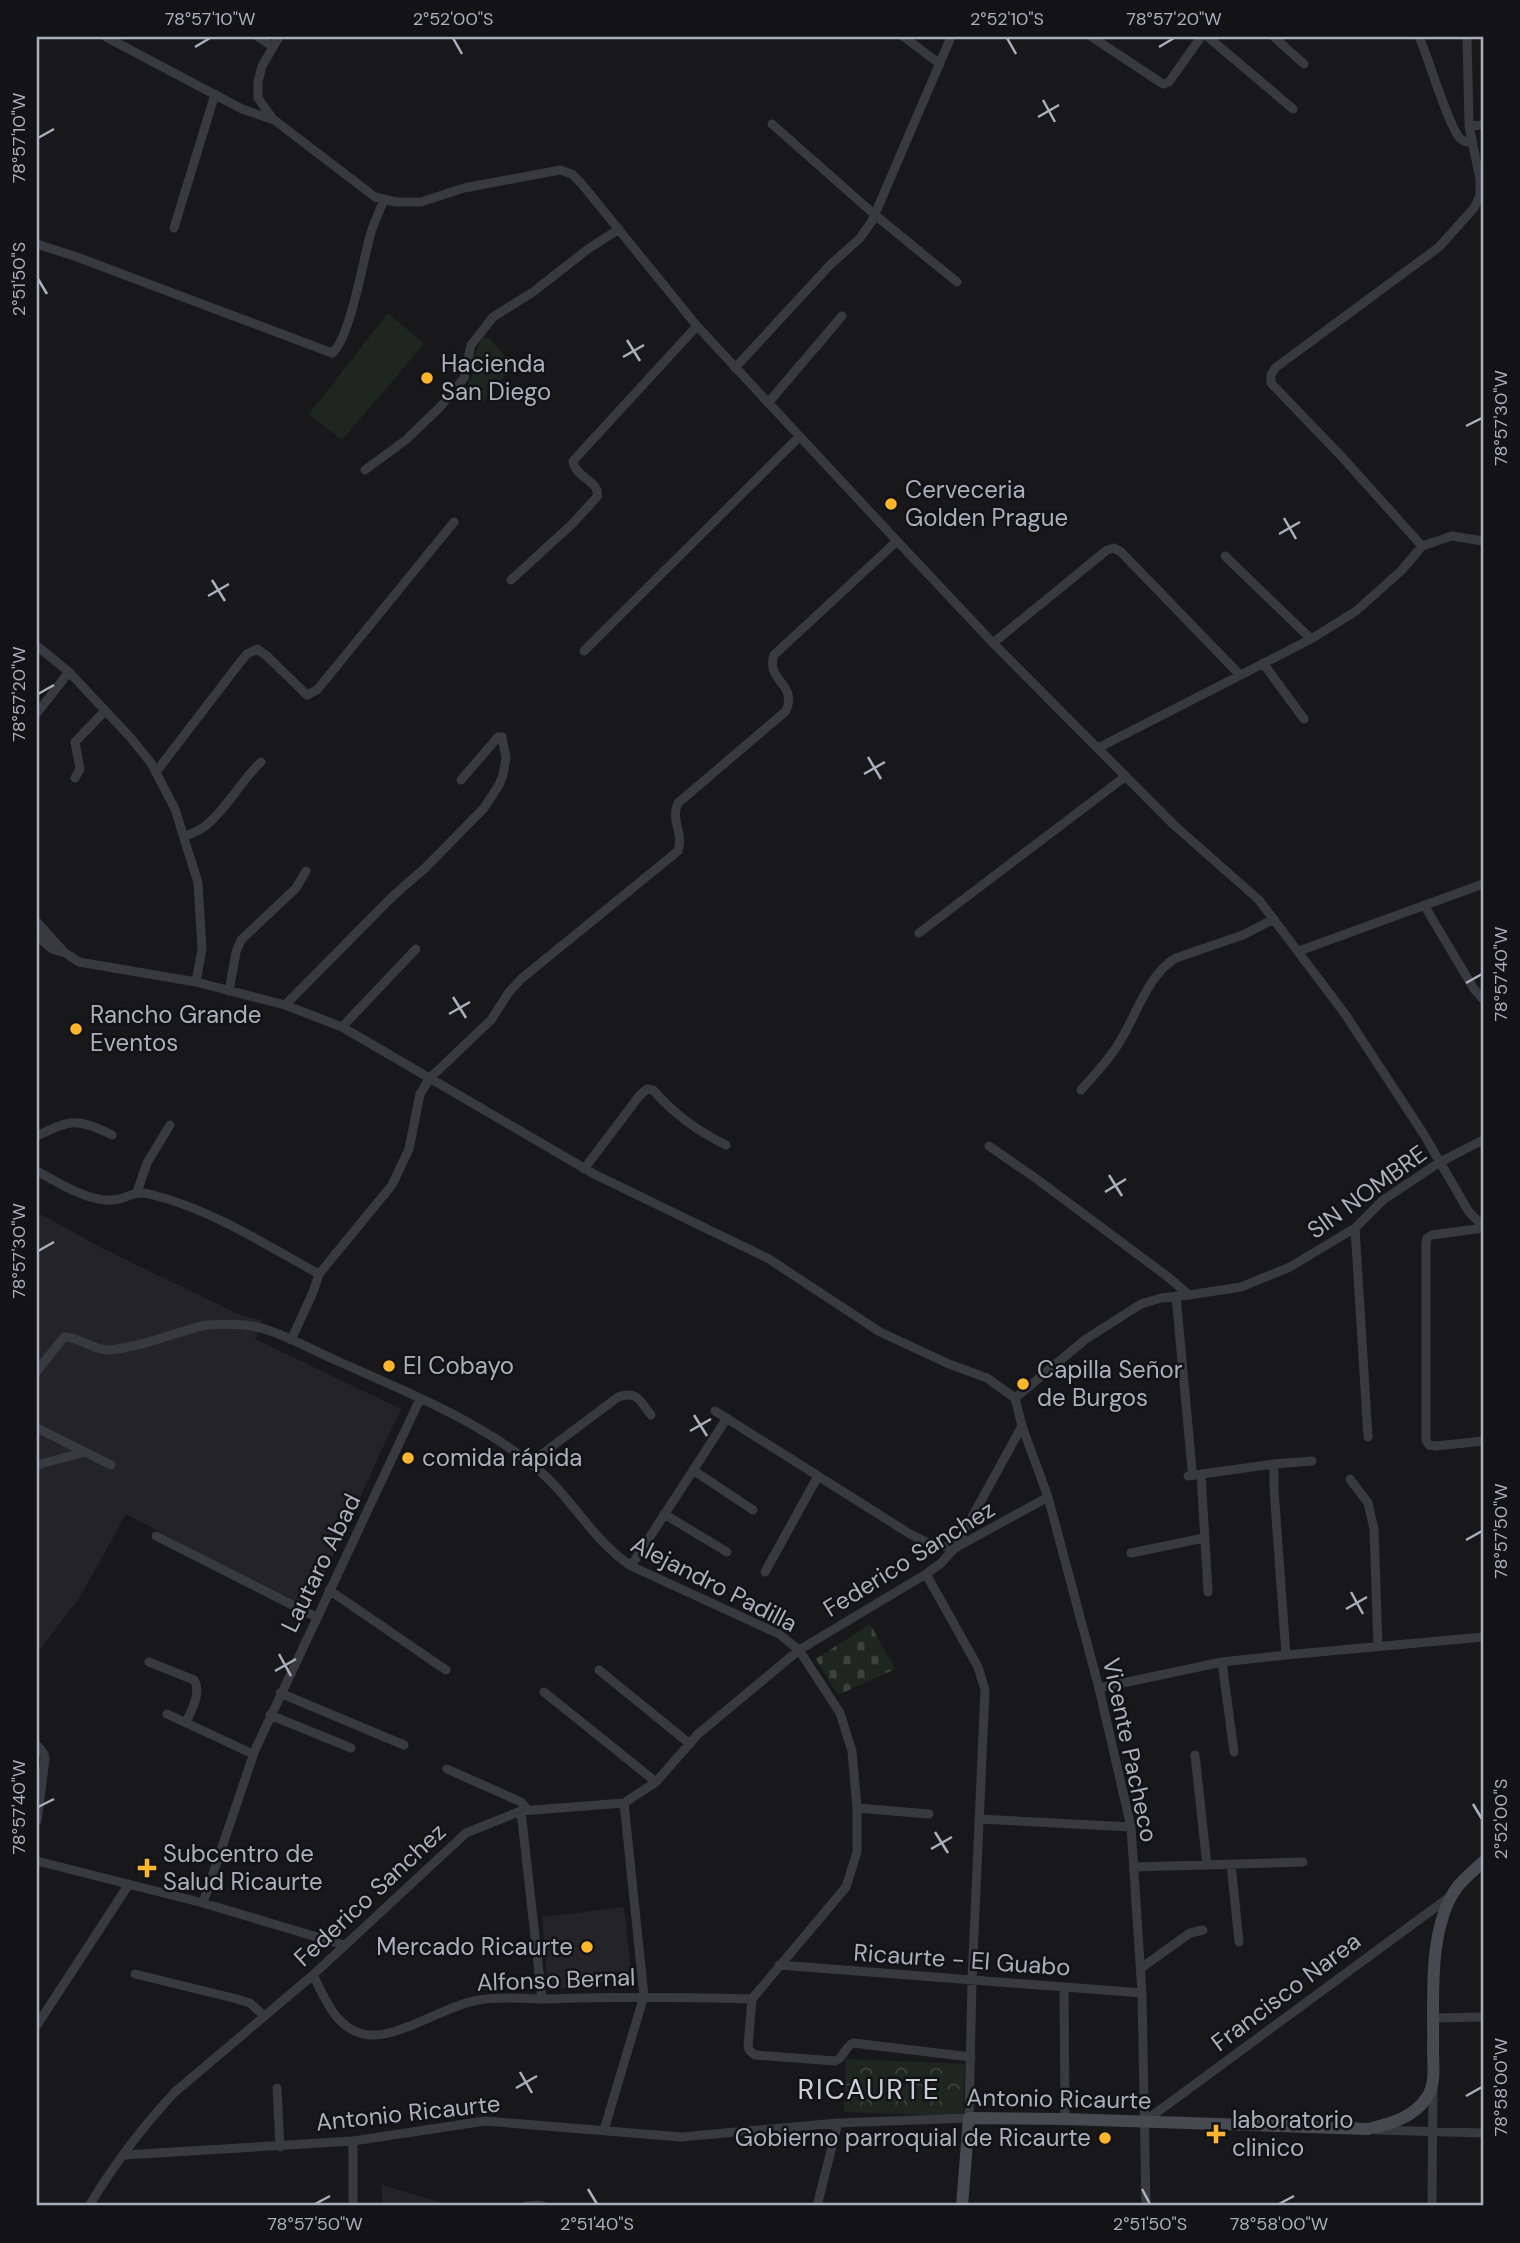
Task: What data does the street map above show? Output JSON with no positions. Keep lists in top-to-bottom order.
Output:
{
  "streets": {
    "main road": ["Antonio Ricaurte"],
    "street": [
      "SIN NOMBRE",
      "Federico Sanchez",
      "Lautaro Abad",
      "Alejandro Padilla",
      "Vicente Pacheco",
      "Ricaurte - El Guabo",
      "Alfonso Bernal",
      "Francisco Narea"
    ]
  },
  "crossings": [
    ["SIN NOMBRE", "Vicente Pacheco"],
    ["Federico Sanchez", "Alejandro Padilla"],
    ["Federico Sanchez", "Vicente Pacheco"],
    ["Federico Sanchez", "Alfonso Bernal"],
    ["Federico Sanchez", "Antonio Ricaurte"],
    ["Lautaro Abad", "Alejandro Padilla"],
    ["Alejandro Padilla", "Ricaurte - El Guabo"],
    ["Vicente Pacheco", "Ricaurte - El Guabo"],
    ["Vicente Pacheco", "Francisco Narea"],
    ["Vicente Pacheco", "Antonio Ricaurte"],
    ["Francisco Narea", "Antonio Ricaurte"]
  ],
  "districts": ["RICAURTE"],
  "places": {
    "other": [
      "Hacienda San Diego",
      "Cerveceria Golden Prague",
      "Rancho Grande Eventos",
      "El Cobayo",
      "Capilla Señor de Burgos",
      "comida rápida",
      "Mercado Ricaurte",
      "Gobierno parroquial de Ricaurte"
    ],
    "health": ["Subcentro de Salud Ricaurte", "laboratorio clinico"]
  },
  "coordinates": [
    "78°57'10\"W",
    "2°52'00\"S",
    "2°52'10\"S",
    "78°57'20\"W",
    "2°51'50\"S",
    "78°57'30\"W",
    "78°57'40\"W",
    "78°57'50\"W",
    "78°58'00\"W",
    "2°51'40\"S"
  ]
}
